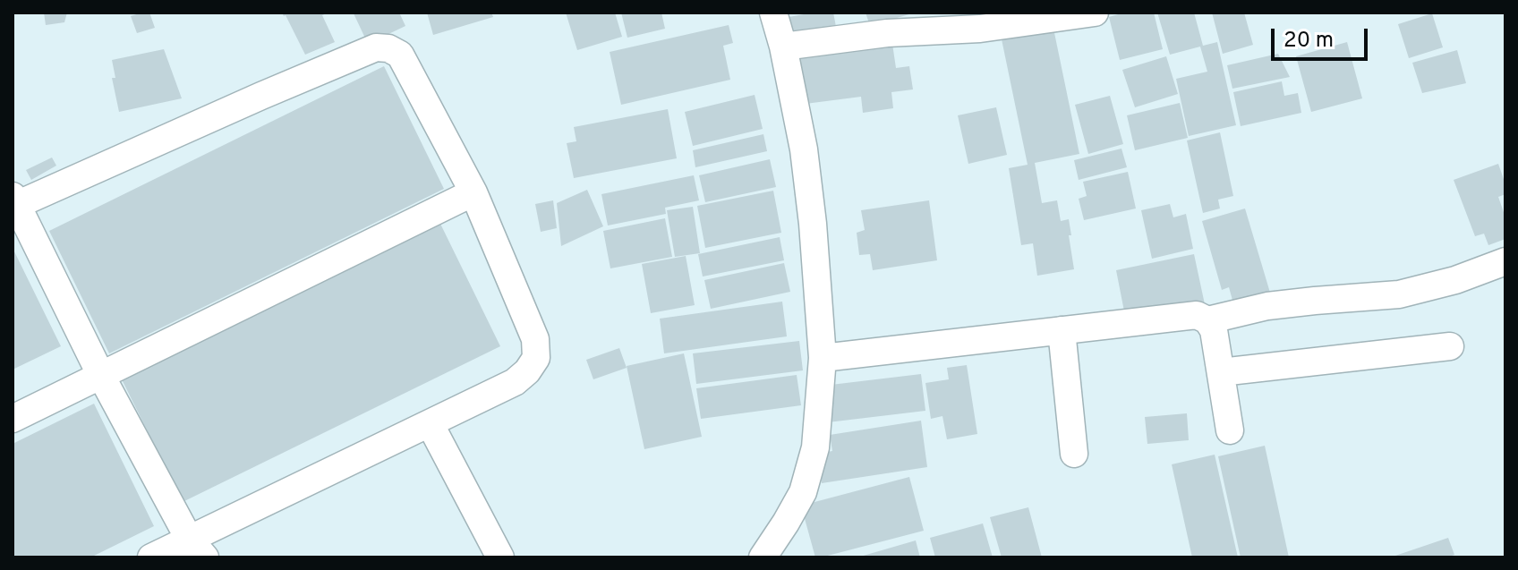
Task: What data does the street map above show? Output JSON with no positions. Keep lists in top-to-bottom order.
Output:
{
  "scale_bar": "20 m"
}
